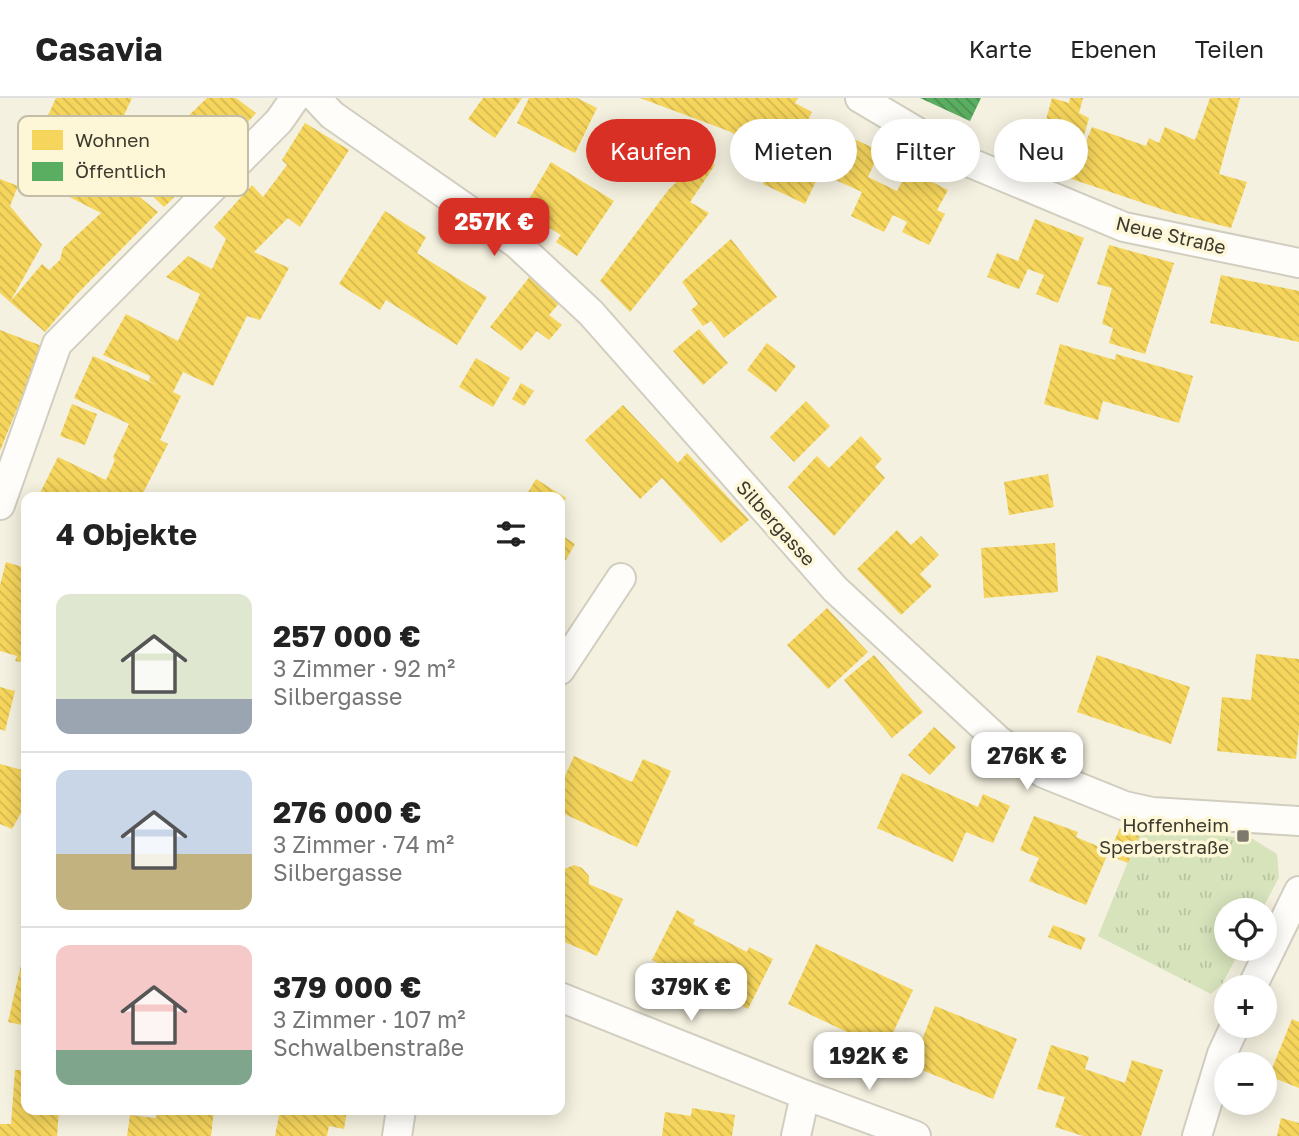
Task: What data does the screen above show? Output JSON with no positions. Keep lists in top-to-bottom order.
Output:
{
  "streets": {
    "street": ["Neue Straße", "Silbergasse"]
  },
  "places": {
    "transit": ["Hoffenheim Sperberstraße"]
  },
  "legend": ["Wohnen", "Öffentlich"],
  "page": {
    "header": "Casavia",
    "nav": ["Karte", "Ebenen", "Teilen"],
    "chip": [
      "Kaufen",
      "Mieten",
      "Filter",
      "Neu"
    ],
    "price": [
      "257K €",
      "276K €",
      "379K €",
      "192K €"
    ],
    "heading": "4 Objekte",
    "list": [
      {
        "name": "257 000 €",
        "note": "3 Zimmer · 92 m² · Silbergasse"
      },
      {
        "name": "276 000 €",
        "note": "3 Zimmer · 74 m² · Silbergasse"
      },
      {
        "name": "379 000 €",
        "note": "3 Zimmer · 107 m² · Schwalbenstraße"
      }
    ],
    "map_buttons": ["+", "−"]
  }
}
